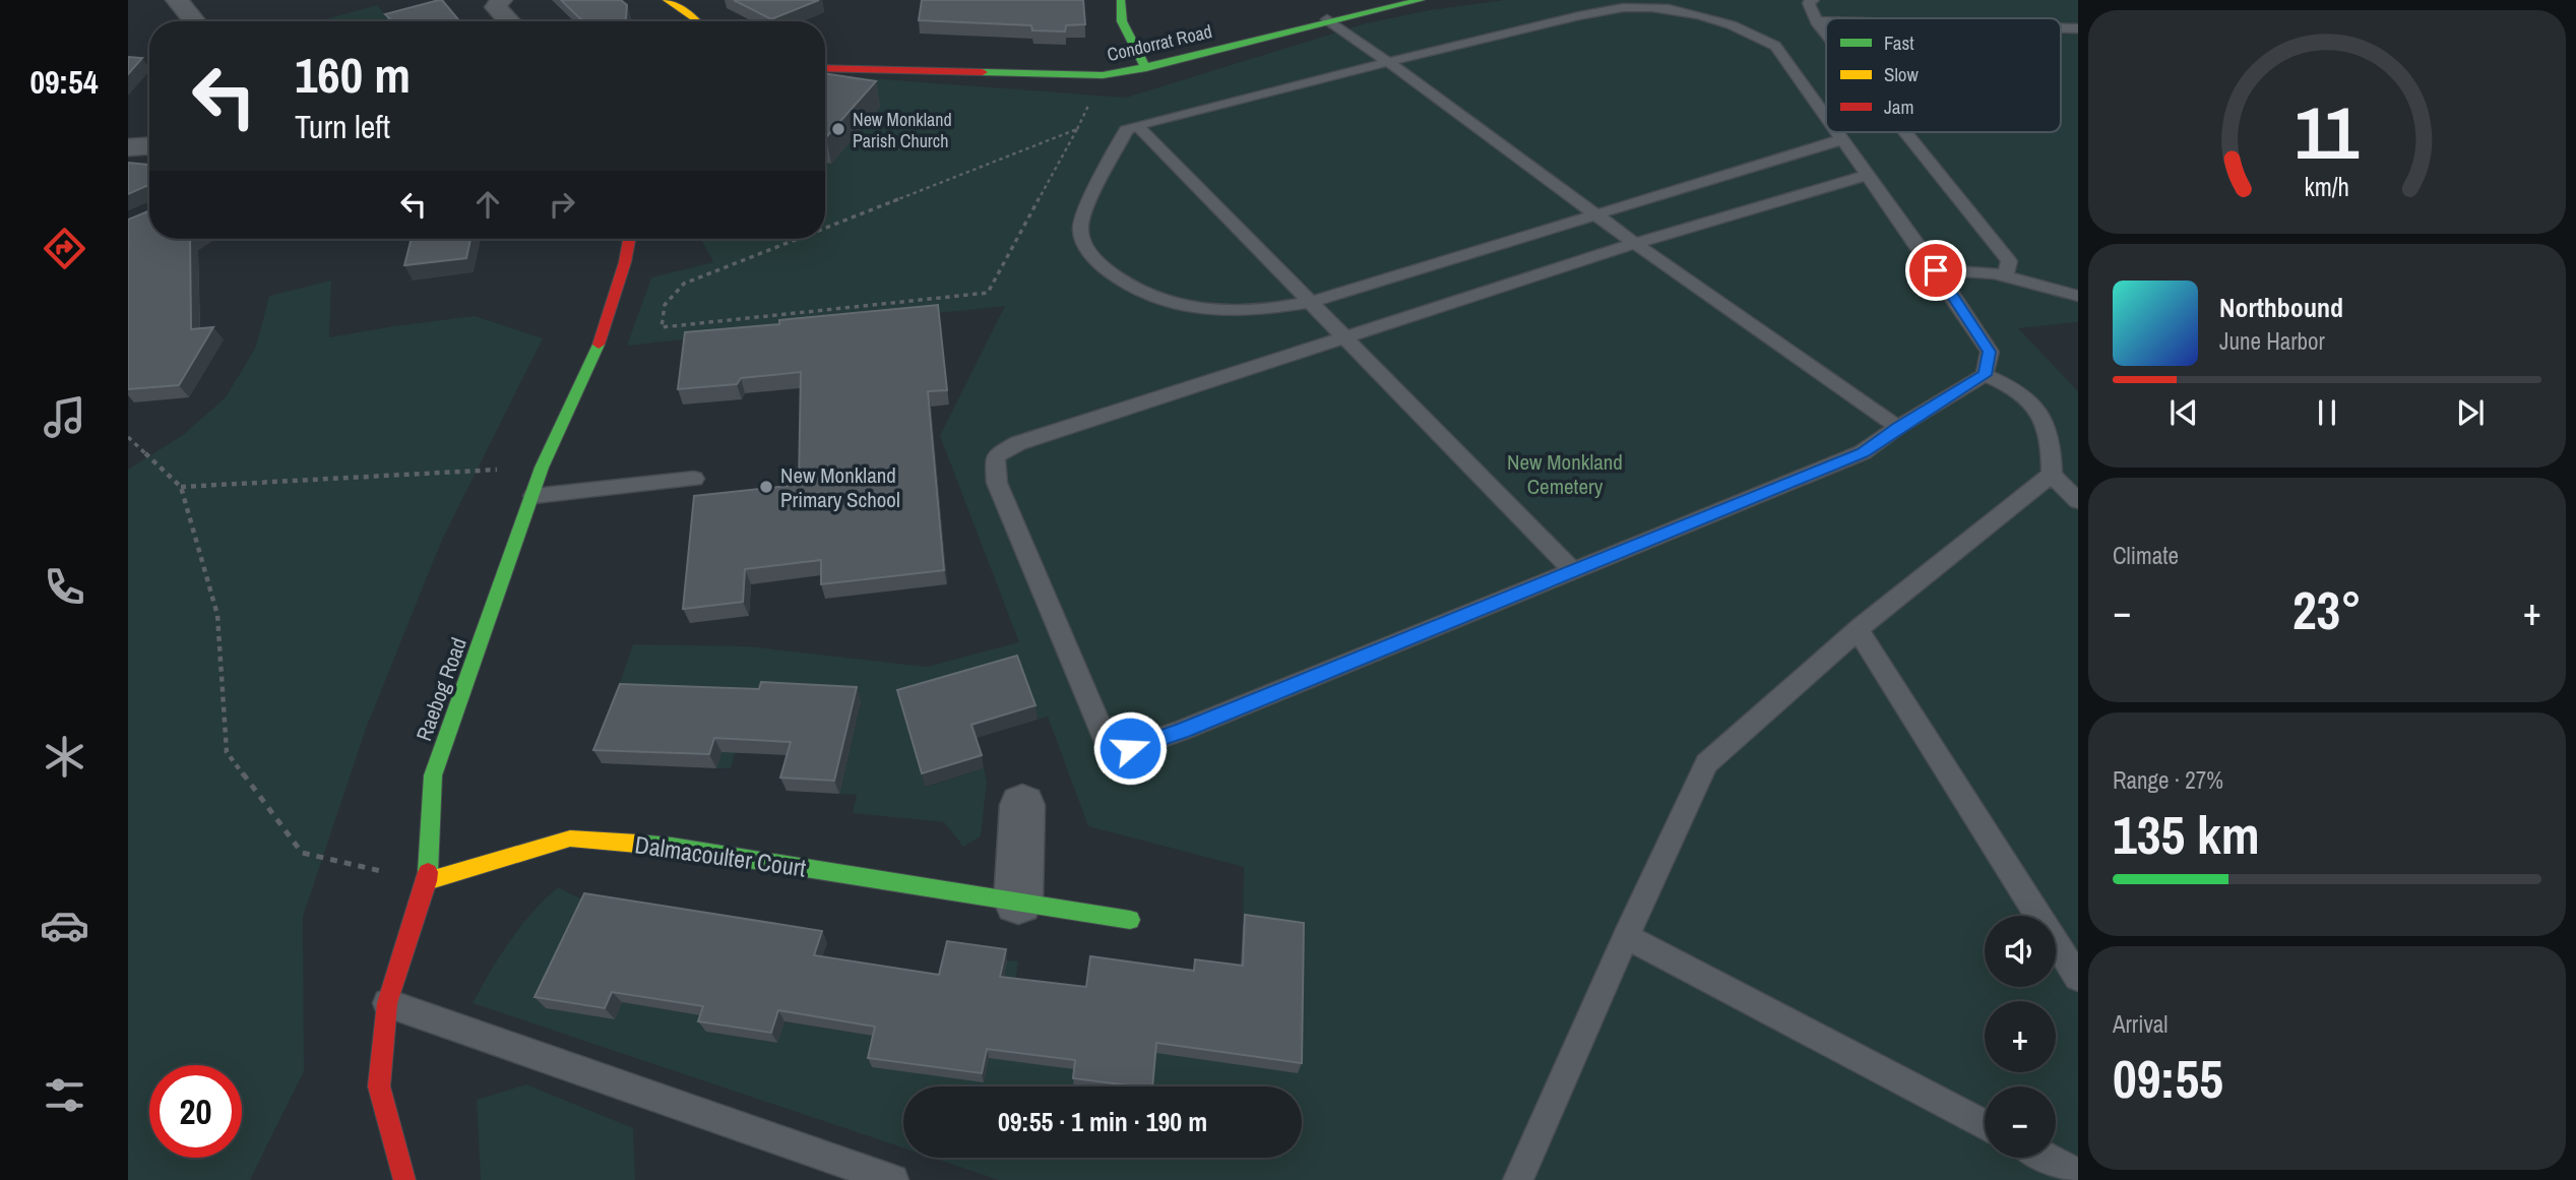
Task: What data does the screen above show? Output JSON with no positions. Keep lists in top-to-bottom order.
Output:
{
  "streets": {
    "main road": ["Condorrat Road", "Raebog Road", "Dalmacoulter Court"]
  },
  "crossings": [
    ["Raebog Road", "Dalmacoulter Court"]
  ],
  "parks": ["New Monkland Cemetery"],
  "places": ["New Monkland Parish Church", "New Monkland Primary School"],
  "legend": ["Fast", "Slow", "Jam"],
  "page": {
    "tabs": "09:54",
    "turn": ["160 m", "Turn left"],
    "song": ["Northbound", "June Harbor"],
    "tile": [
      "Climate",
      ["Range · 27%", "135 km"],
      ["Arrival", "09:55"]
    ],
    "heat": ["−", "23°", "+"],
    "map_buttons": ["+", "−"],
    "limit": "20",
    "trip": "09:55 · 1 min · 190 m",
    "gauge": ["11", "km/h"]
  }
}
